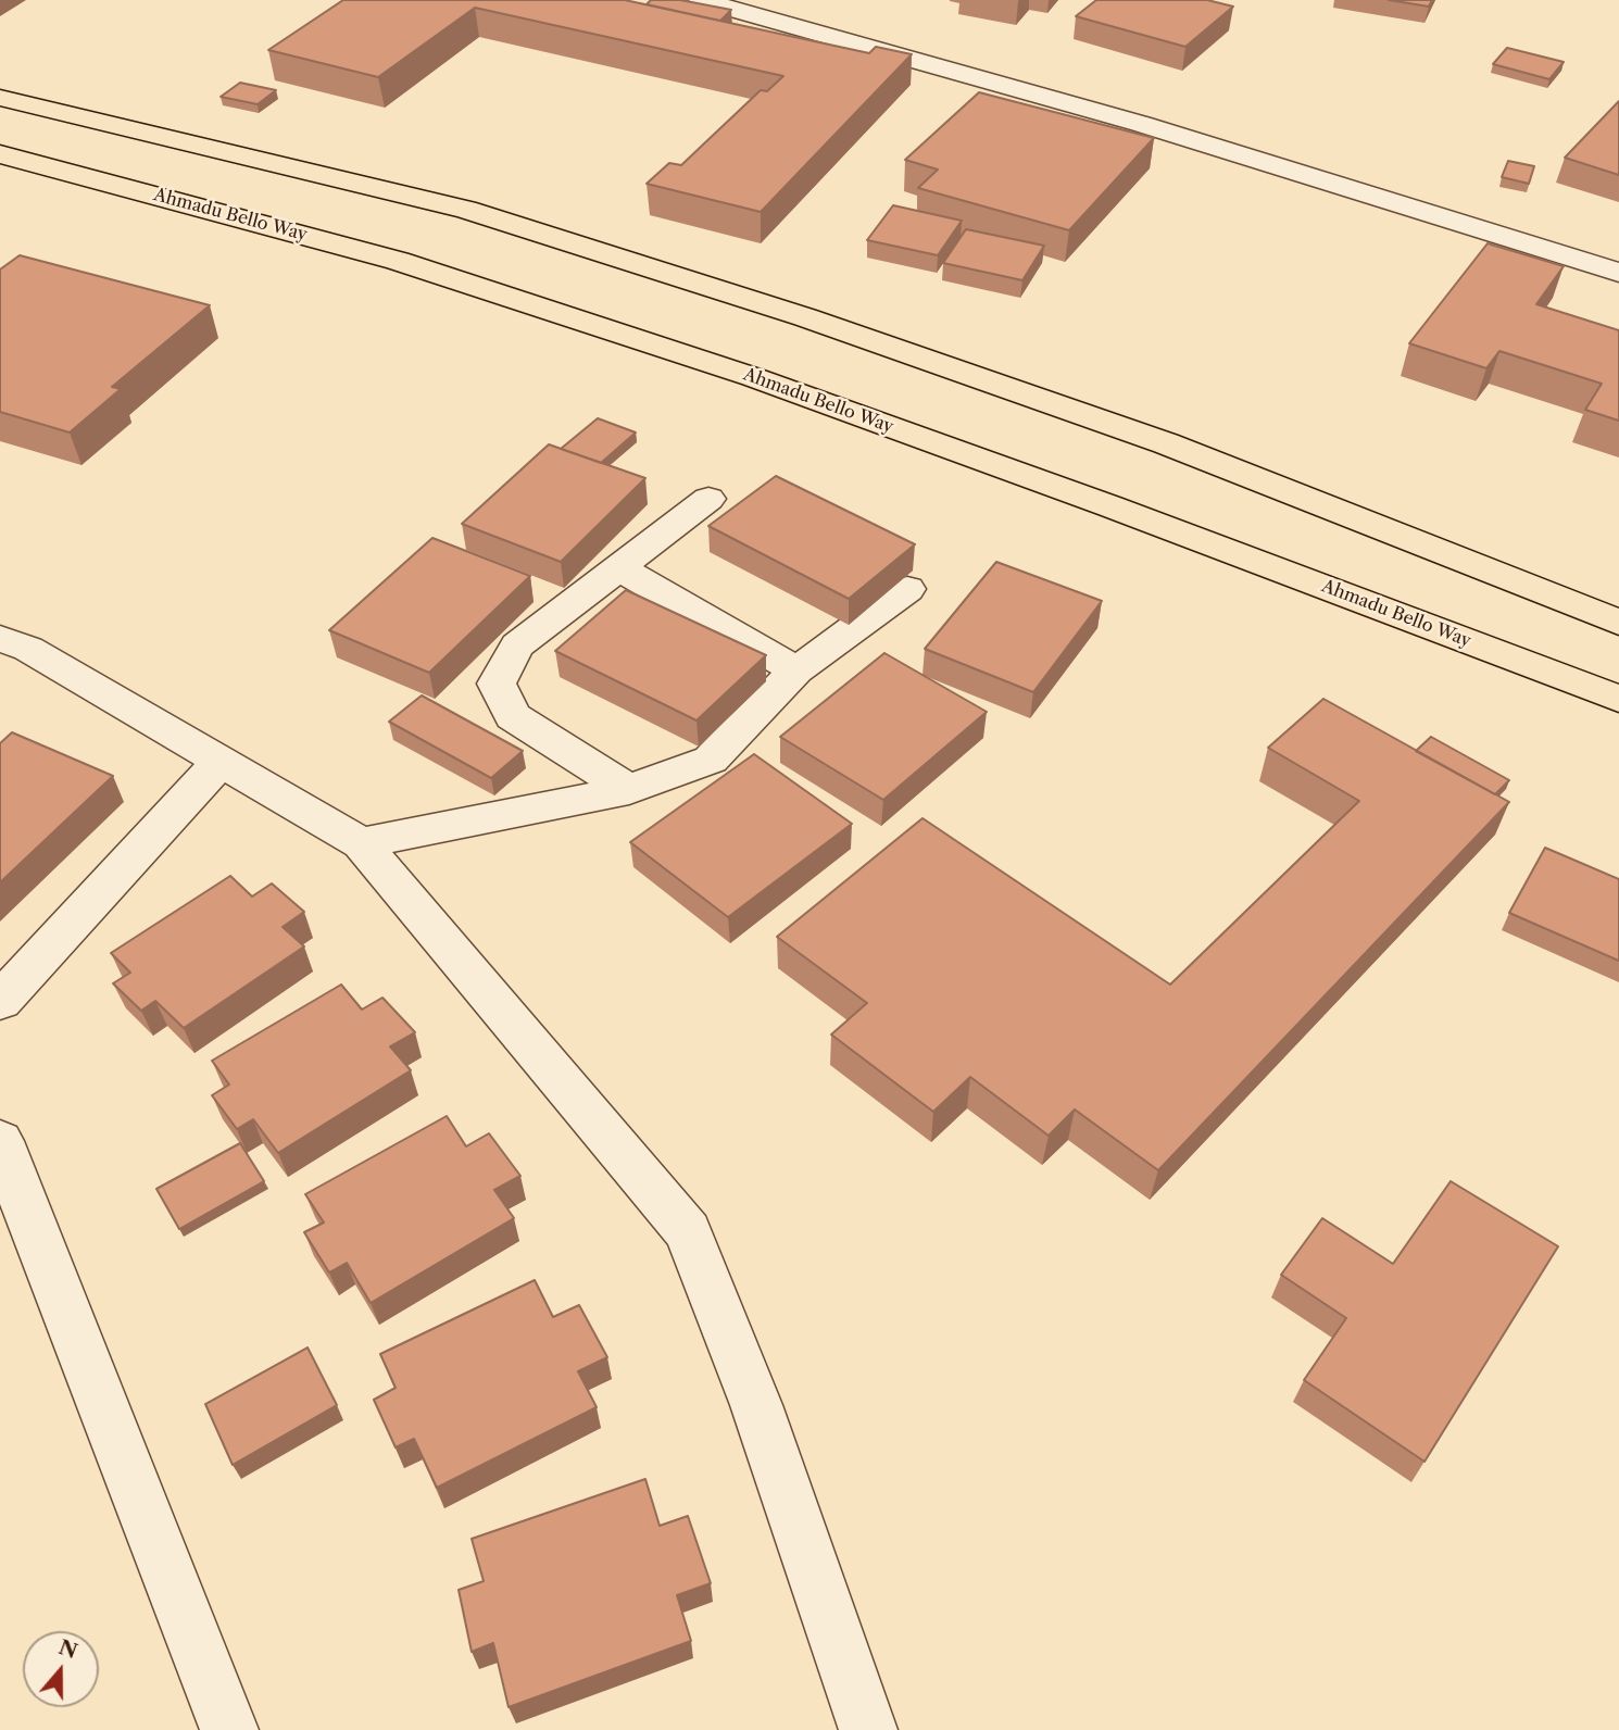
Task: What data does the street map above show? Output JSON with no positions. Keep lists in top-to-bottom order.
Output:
{
  "streets": {
    "main road": ["Ahmadu Bello Way"]
  },
  "north": "top"
}
